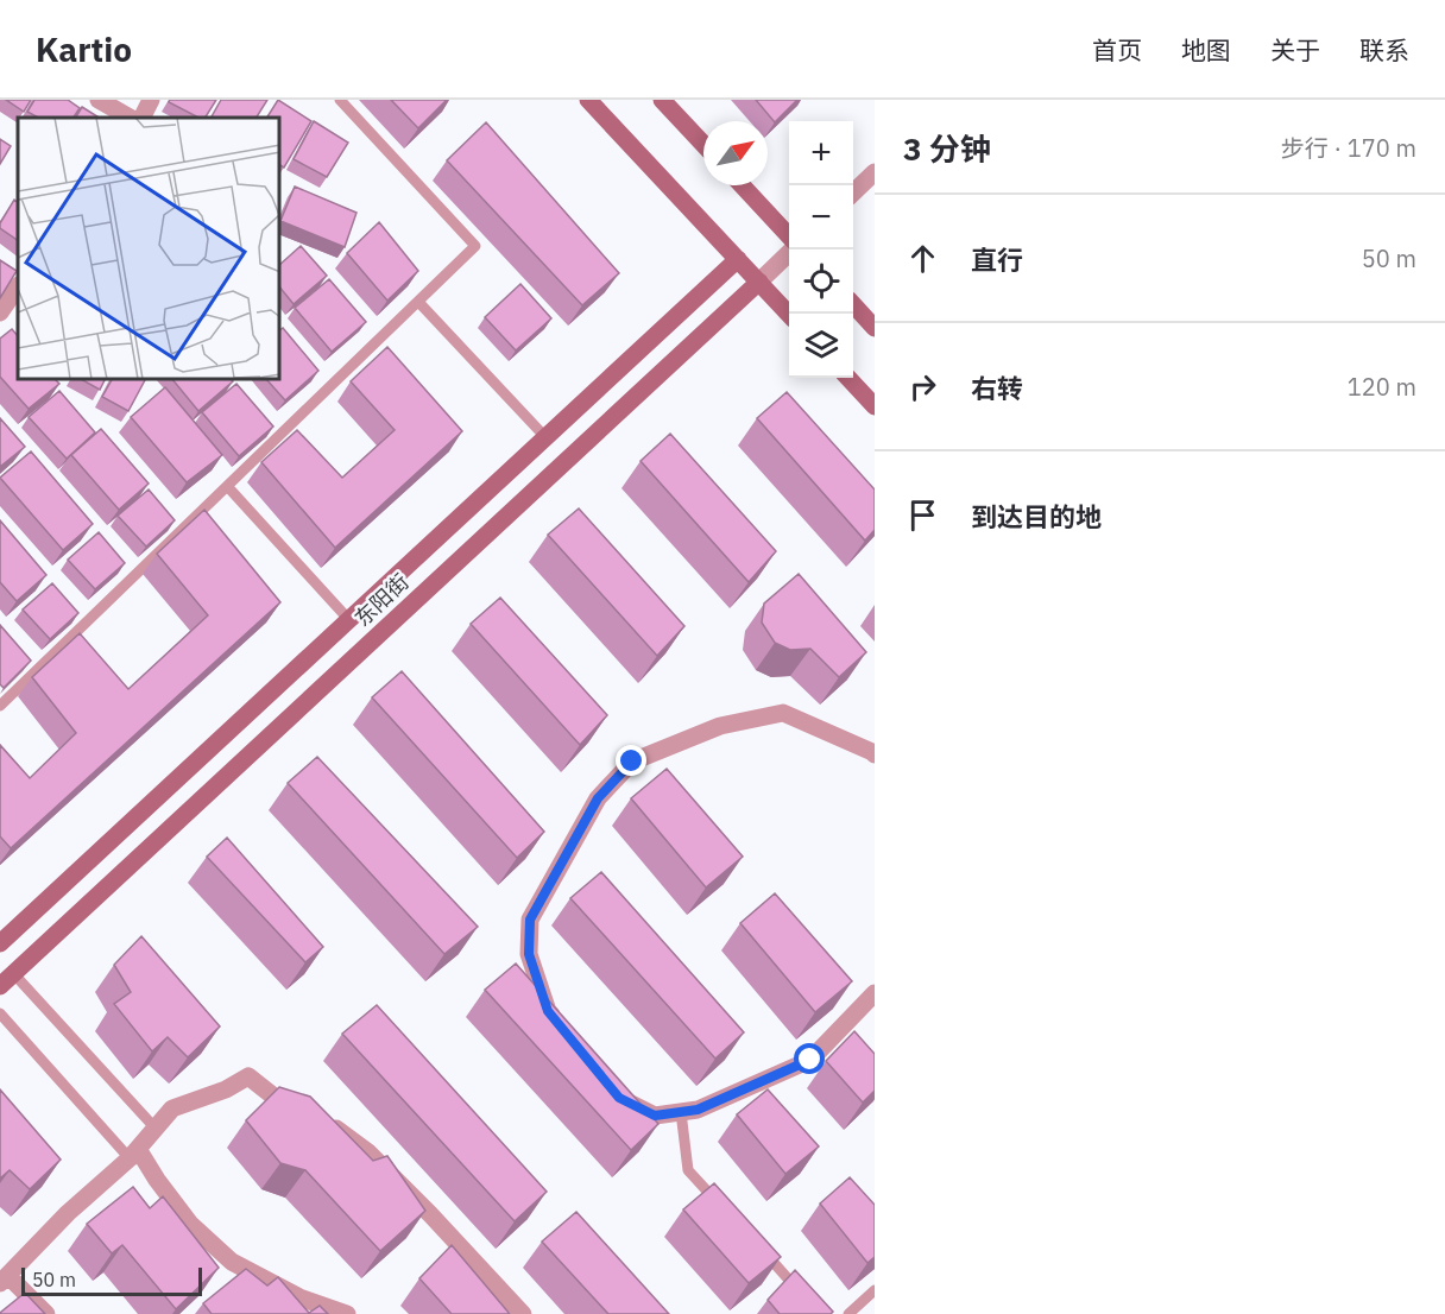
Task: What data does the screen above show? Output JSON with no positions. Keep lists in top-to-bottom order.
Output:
{
  "streets": {
    "main road": ["东阳街"]
  },
  "scale_bar": "50 m",
  "north": "top right",
  "page": {
    "header": "Kartio",
    "nav": [
      "首页",
      "地图",
      "关于",
      "联系"
    ],
    "heading": ["3 分钟", "步行 · 170 m"],
    "map_buttons": ["+", "−"],
    "list": [
      ["直行", "50 m"],
      ["右转", "120 m"],
      "到达目的地"
    ],
    "scale": "50 m"
  }
}
